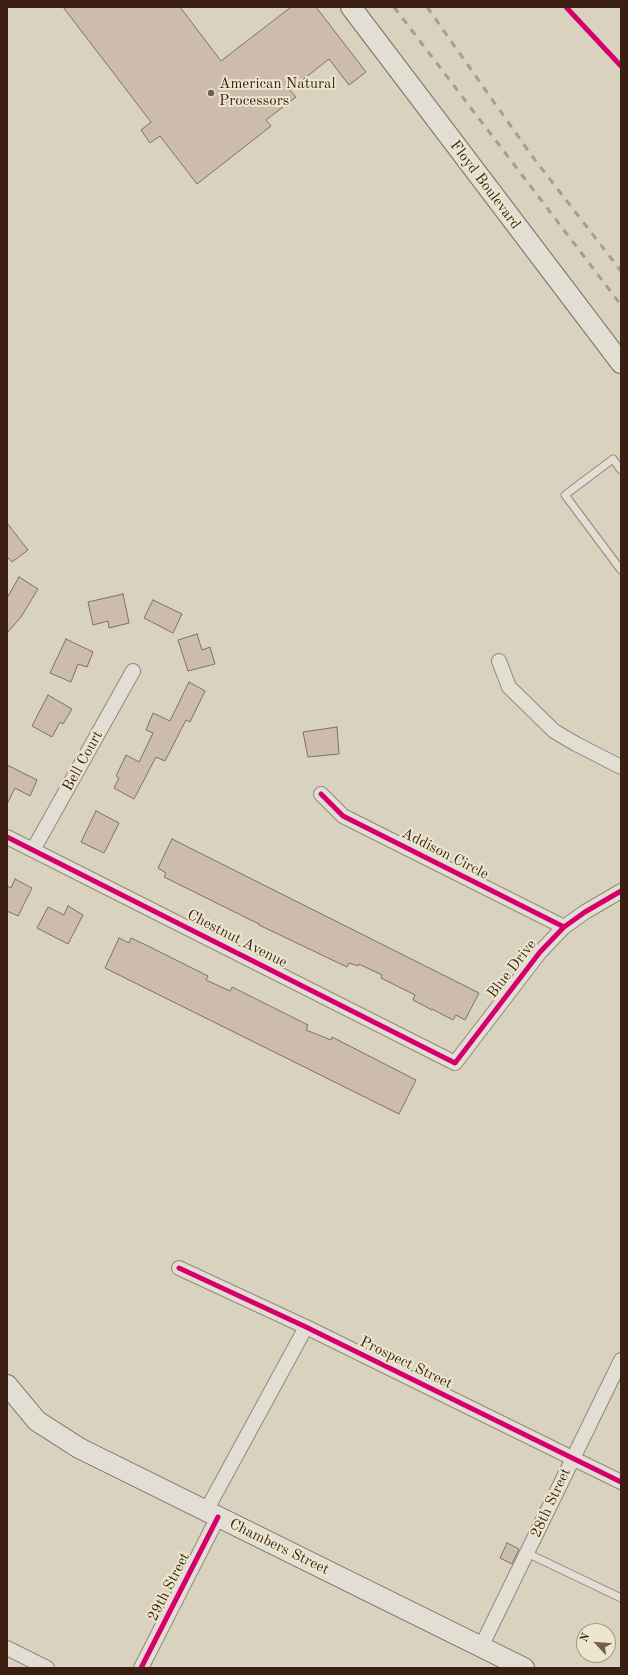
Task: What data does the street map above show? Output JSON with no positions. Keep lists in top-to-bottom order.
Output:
{
  "streets": {
    "main road": ["Floyd Boulevard", "Chambers Street"],
    "street": [
      "Bell Court",
      "Addison Circle",
      "Chestnut Avenue",
      "Blue Drive",
      "Prospect Street",
      "28th Street",
      "29th Street"
    ]
  },
  "crossings": [
    ["Bell Court", "Chestnut Avenue"],
    ["Addison Circle", "Blue Drive"],
    ["Chestnut Avenue", "Blue Drive"],
    ["Prospect Street", "28th Street"],
    ["Prospect Street", "29th Street"],
    ["28th Street", "Chambers Street"],
    ["Chambers Street", "29th Street"]
  ],
  "places": ["American Natural Processors"],
  "north": "top left"
}
